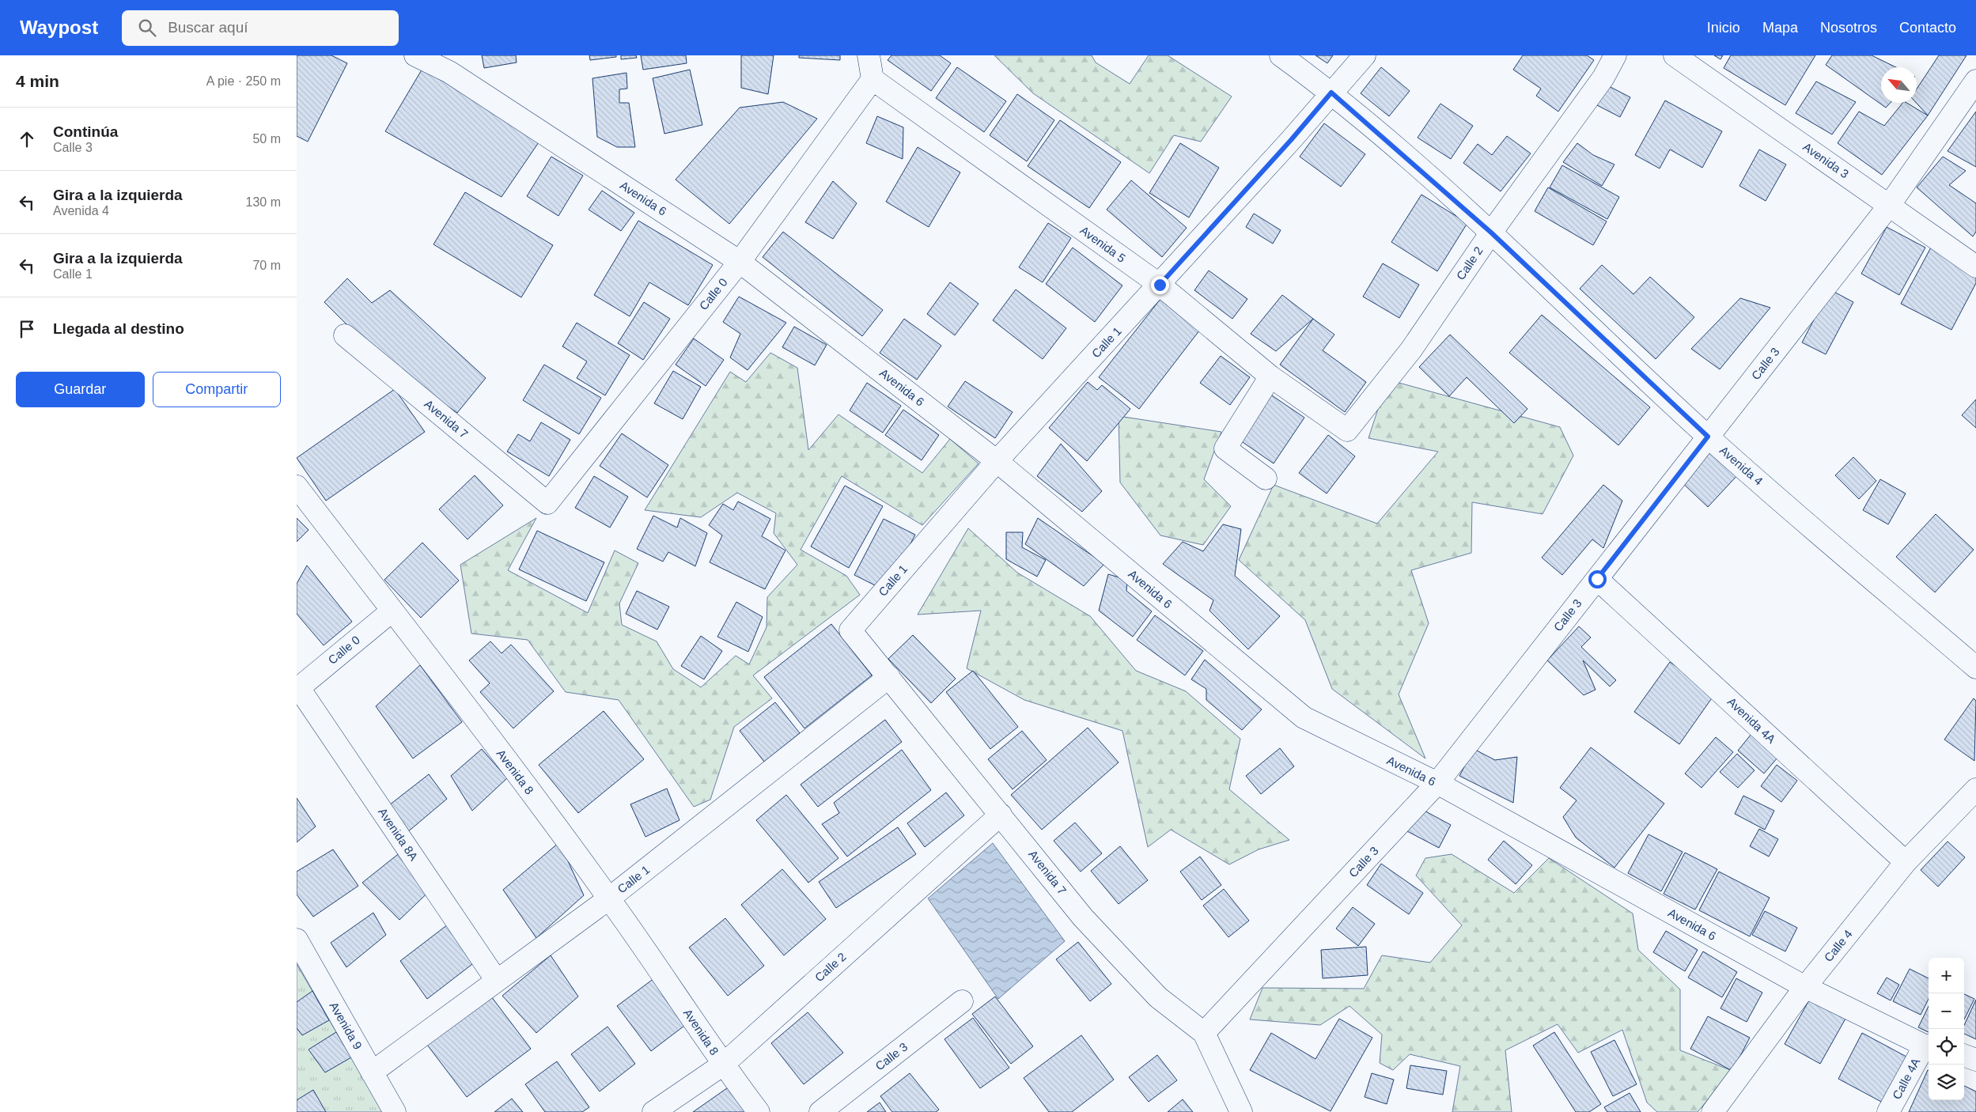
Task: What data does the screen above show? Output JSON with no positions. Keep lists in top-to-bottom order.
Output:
{
  "streets": {
    "street": [
      "Avenida 3",
      "Avenida 6",
      "Avenida 5",
      "Calle 2",
      "Calle 0",
      "Calle 1",
      "Calle 3",
      "Avenida 7",
      "Avenida 4",
      "Avenida 4A",
      "Avenida 8",
      "Avenida 8A",
      "Calle 4",
      "Avenida 9",
      "Calle 4A"
    ]
  },
  "crossings": [
    ["Avenida 3", "Calle 3"],
    ["Avenida 6", "Calle 0"],
    ["Avenida 6", "Calle 1"],
    ["Avenida 6", "Calle 3"],
    ["Avenida 6", "Calle 4"],
    ["Avenida 6", "Calle 4A"],
    ["Avenida 5", "Calle 2"],
    ["Avenida 5", "Calle 0"],
    ["Avenida 5", "Calle 1"],
    ["Calle 2", "Avenida 7"],
    ["Calle 2", "Avenida 4"],
    ["Calle 2", "Avenida 8"],
    ["Calle 0", "Avenida 7"],
    ["Calle 0", "Avenida 8"],
    ["Calle 0", "Avenida 8A"],
    ["Calle 1", "Avenida 7"],
    ["Calle 1", "Avenida 4"],
    ["Calle 1", "Avenida 8"],
    ["Calle 1", "Avenida 8A"],
    ["Calle 1", "Avenida 9"],
    ["Calle 3", "Avenida 7"],
    ["Calle 3", "Avenida 4"],
    ["Calle 3", "Avenida 4A"],
    ["Avenida 4A", "Calle 4"]
  ],
  "north": "top left",
  "page": {
    "header": "Waypost",
    "search": "Buscar aquí",
    "nav": [
      "Inicio",
      "Mapa",
      "Nosotros",
      "Contacto"
    ],
    "heading": ["4 min", "A pie · 250 m"],
    "list": [
      ["Continúa", "Calle 3", "50 m"],
      ["Gira a la izquierda", "Avenida 4", "130 m"],
      ["Gira a la izquierda", "Calle 1", "70 m"],
      "Llegada al destino"
    ],
    "buttons": ["Guardar", "Compartir"],
    "map_buttons": ["+", "−"]
  }
}
